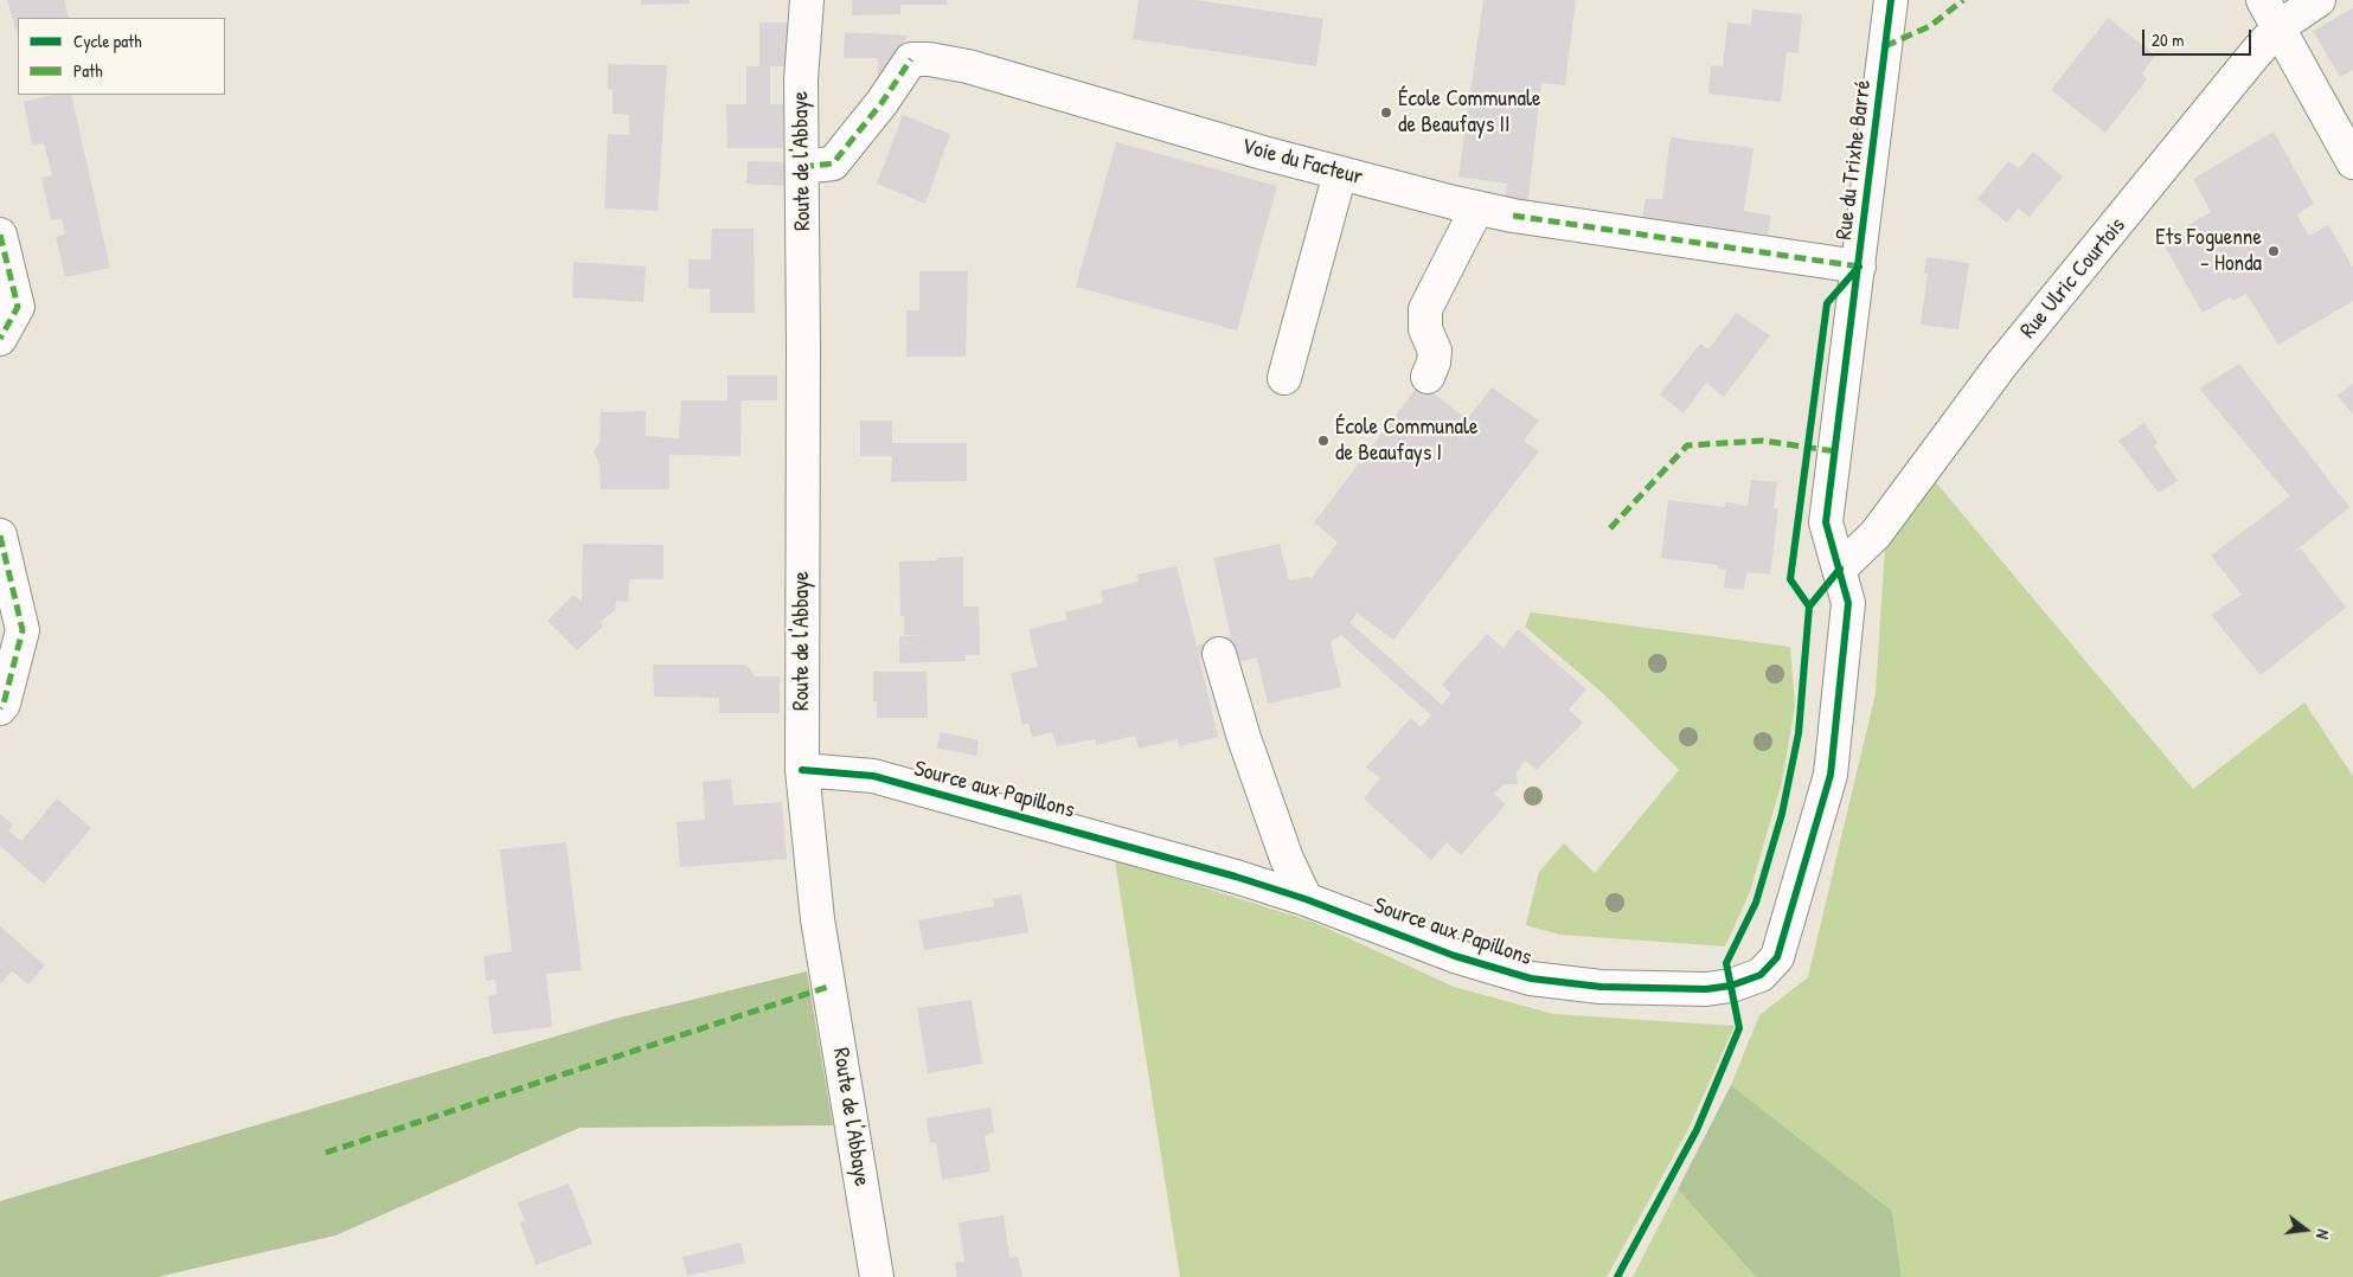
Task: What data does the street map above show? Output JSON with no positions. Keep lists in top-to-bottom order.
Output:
{
  "streets": {
    "street": [
      "Rue du Trixhe Barré",
      "Route de l'Abbaye",
      "Voie du Facteur",
      "Rue Ulric Courtois",
      "Source aux Papillons"
    ]
  },
  "crossings": [
    ["Rue du Trixhe Barré", "Voie du Facteur"],
    ["Rue du Trixhe Barré", "Rue Ulric Courtois"],
    ["Rue du Trixhe Barré", "Source aux Papillons"],
    ["Route de l'Abbaye", "Voie du Facteur"],
    ["Route de l'Abbaye", "Source aux Papillons"],
    ["Rue Ulric Courtois", "Source aux Papillons"]
  ],
  "places": ["École Communale de Beaufays II", "Ets Foguenne - Honda", "École Communale de Beaufays I"],
  "legend": ["Cycle path", "Path"],
  "scale_bar": "20 m",
  "north": "right"
}
